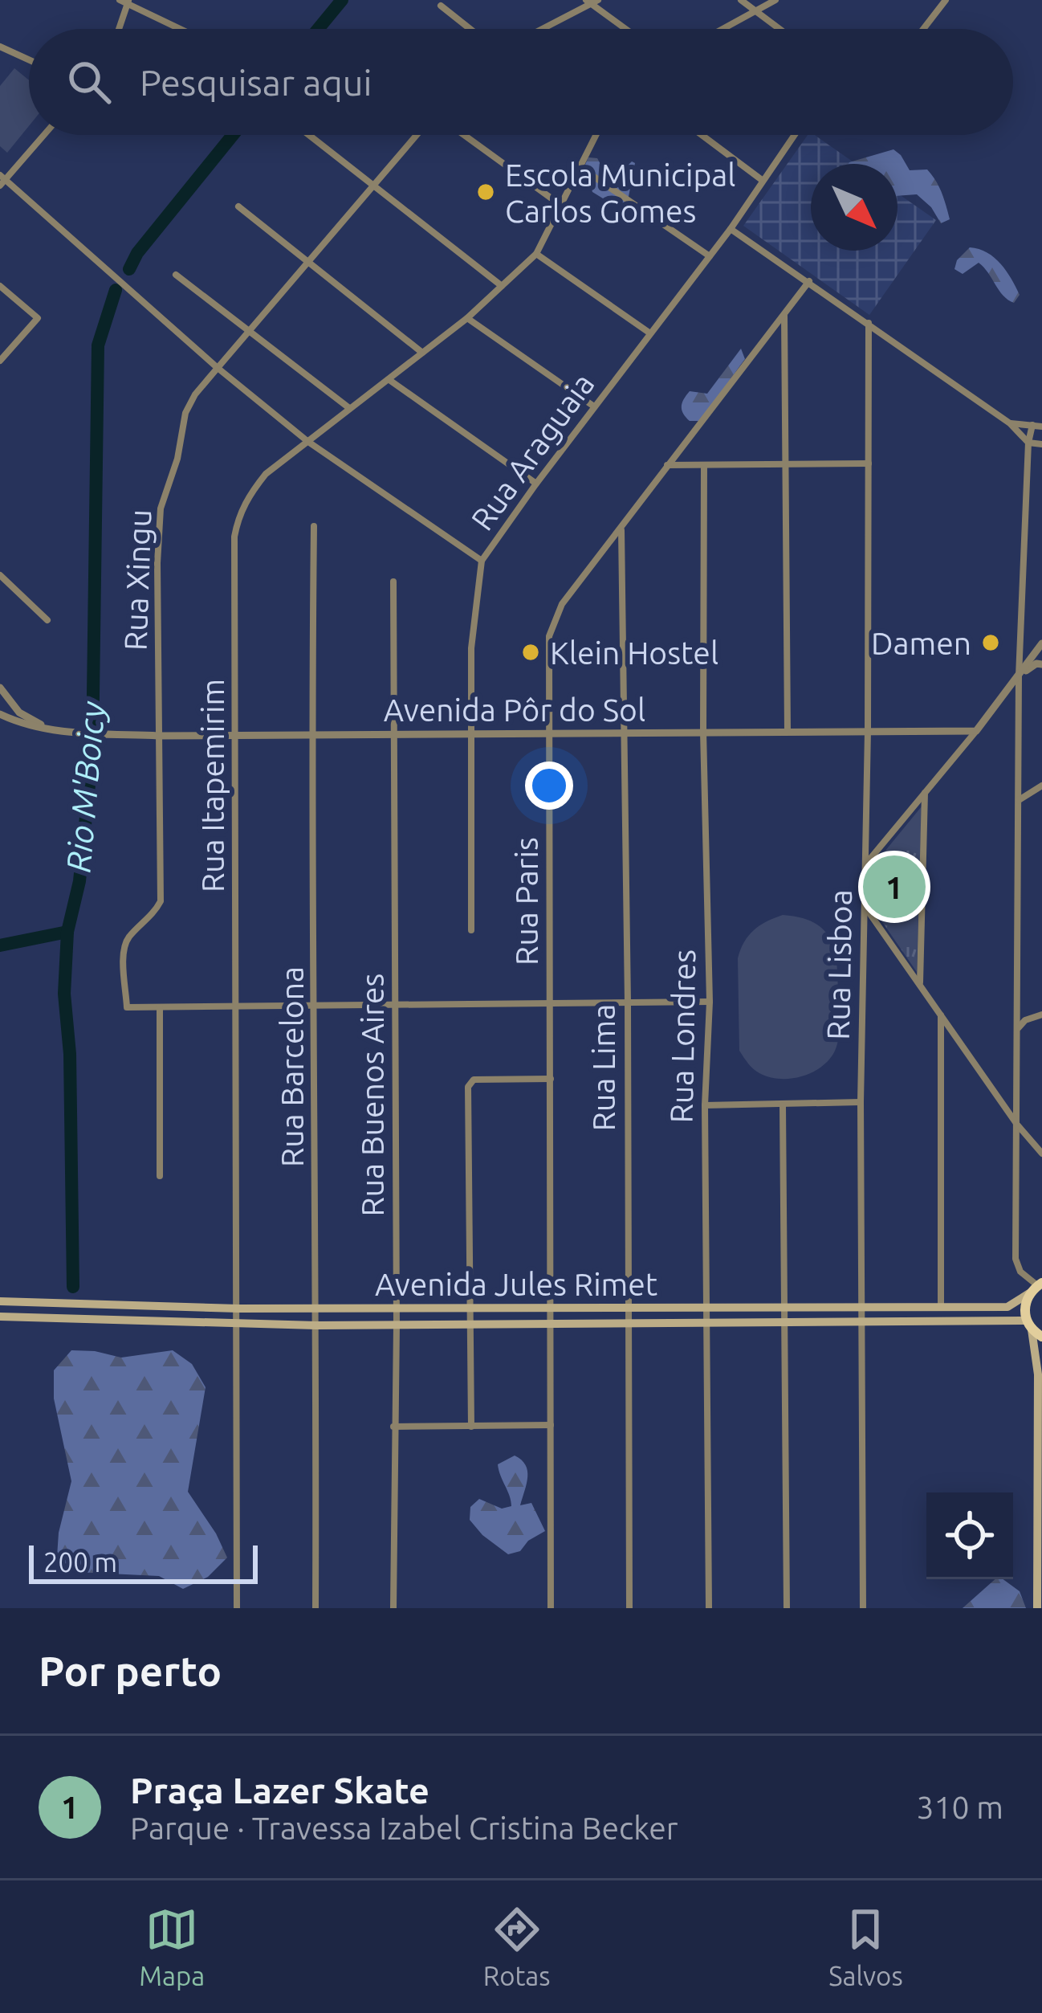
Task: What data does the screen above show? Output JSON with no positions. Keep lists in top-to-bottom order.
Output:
{
  "streets": {
    "main road": ["Avenida Jules Rimet"],
    "street": [
      "Rua Araguaia",
      "Rua Xingu",
      "Avenida Pôr do Sol",
      "Rua Itapemirim",
      "Rua Paris",
      "Rua Lisboa",
      "Rua Londres",
      "Rua Barcelona",
      "Rua Lima",
      "Rua Buenos Aires"
    ]
  },
  "crossings": [
    ["Rua Araguaia", "Avenida Pôr do Sol"],
    ["Rua Xingu", "Avenida Pôr do Sol"],
    ["Avenida Pôr do Sol", "Rua Itapemirim"],
    ["Avenida Pôr do Sol", "Rua Paris"],
    ["Avenida Pôr do Sol", "Rua Lisboa"],
    ["Avenida Pôr do Sol", "Rua Londres"],
    ["Avenida Pôr do Sol", "Rua Barcelona"],
    ["Avenida Pôr do Sol", "Rua Lima"],
    ["Avenida Pôr do Sol", "Rua Buenos Aires"],
    ["Rua Itapemirim", "Avenida Jules Rimet"],
    ["Rua Paris", "Rua Lima"],
    ["Rua Paris", "Avenida Jules Rimet"],
    ["Rua Lisboa", "Avenida Jules Rimet"],
    ["Rua Londres", "Avenida Jules Rimet"],
    ["Rua Barcelona", "Avenida Jules Rimet"],
    ["Rua Lima", "Avenida Jules Rimet"],
    ["Rua Buenos Aires", "Avenida Jules Rimet"]
  ],
  "water": ["Rio M'Boicy"],
  "places": ["Escola Municipal Carlos Gomes", "Damen", "Klein Hostel"],
  "scale_bar": "200 m",
  "north": "bottom right",
  "page": {
    "search": "Pesquisar aqui",
    "pins": "1",
    "scale": "200 m",
    "heading": "Por perto",
    "list": [
      {
        "mark": "1",
        "name": "Praça Lazer Skate",
        "note": "Parque · Travessa Izabel Cristina Becker",
        "value": "310 m"
      }
    ],
    "nav": ["Mapa", "Rotas", "Salvos"]
  }
}
